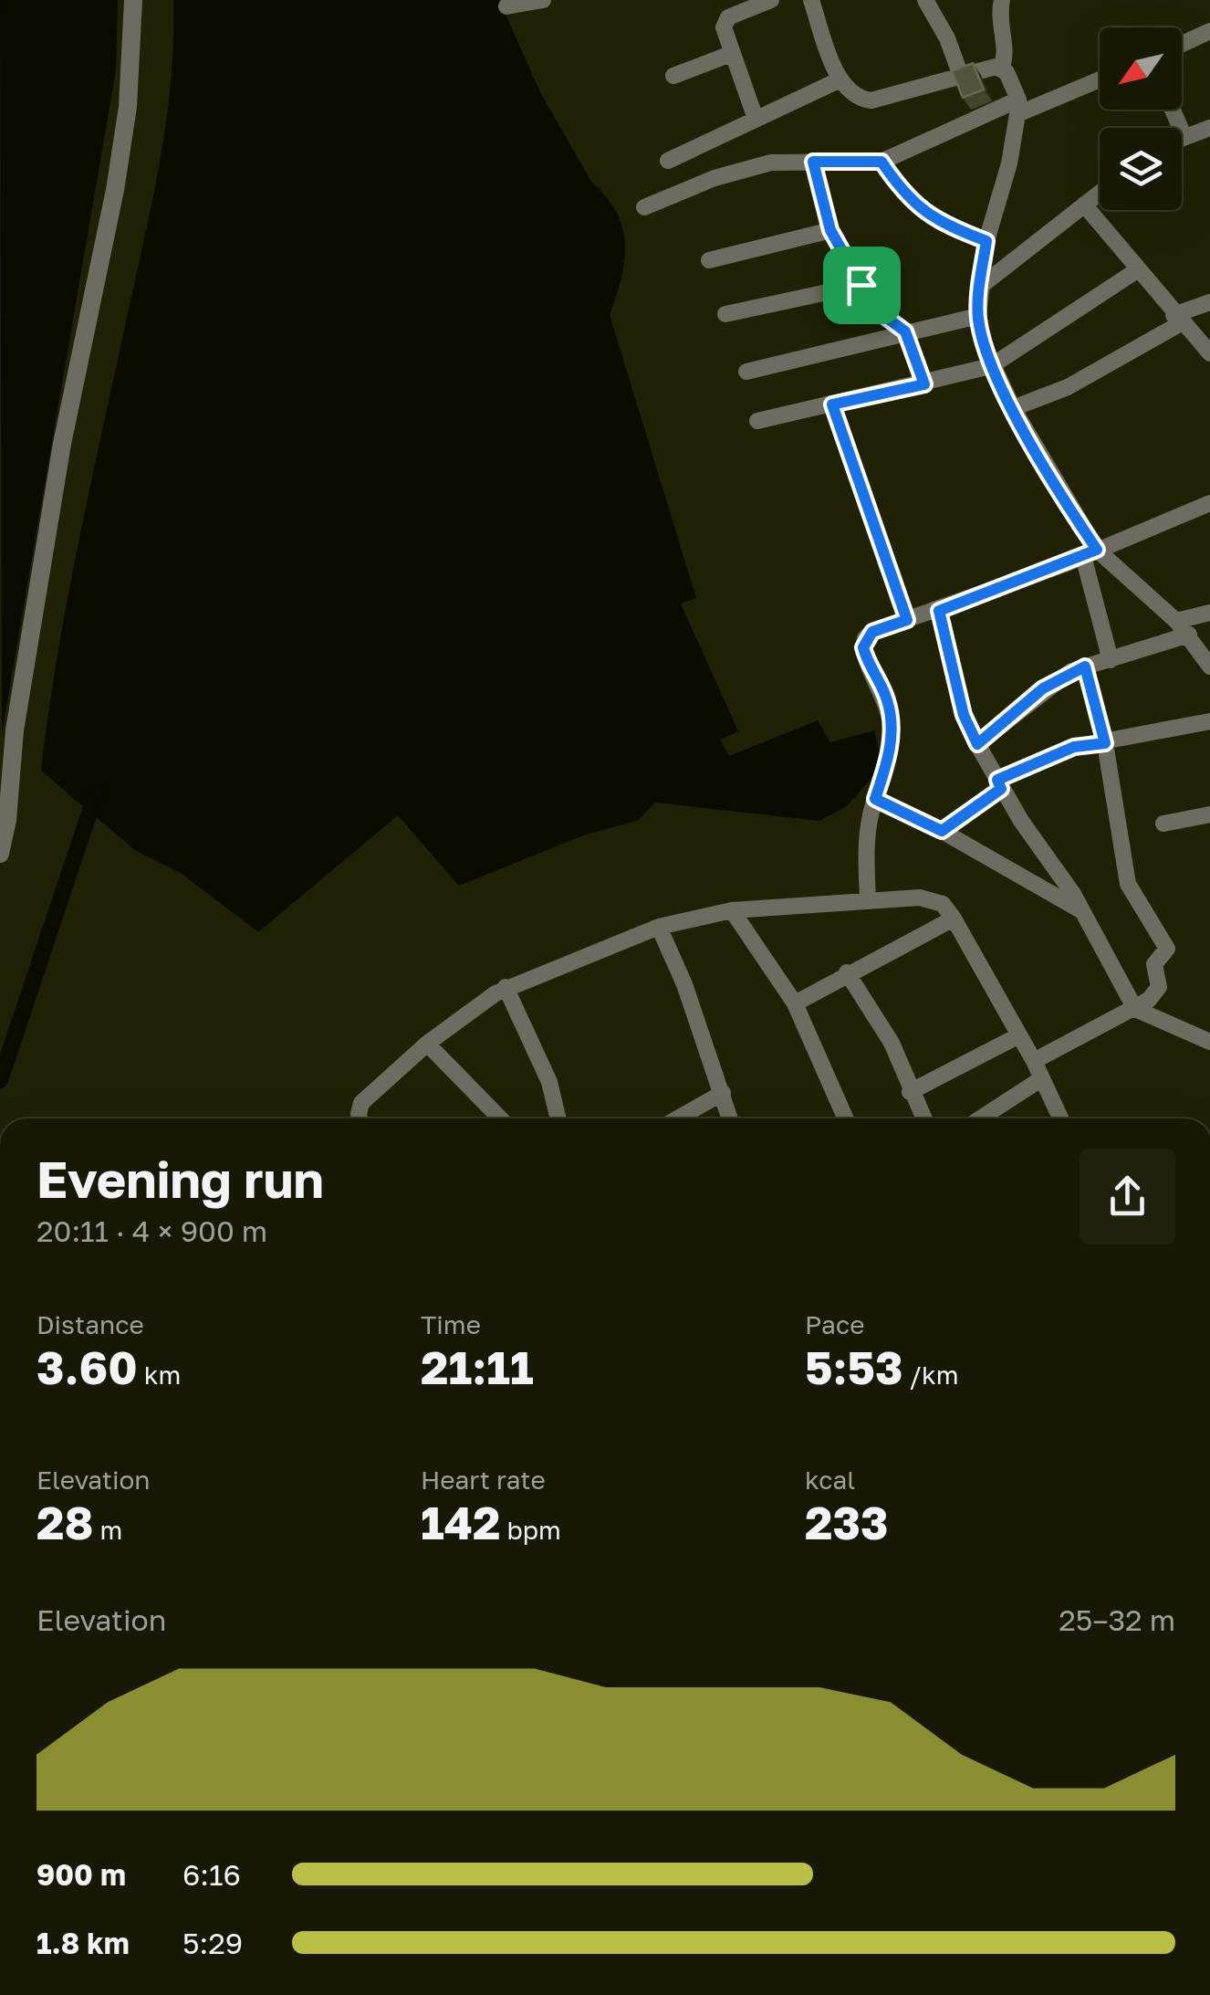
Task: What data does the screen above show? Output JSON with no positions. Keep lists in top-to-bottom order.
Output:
{
  "north": "bottom left",
  "page": {
    "heading": ["Evening run", "20:11 · 4 × 900 m"],
    "stats": [
      ["Distance", "3.60 km"],
      ["Time", "21:11"],
      ["Pace", "5:53 /km"],
      ["Elevation", "28 m"],
      ["Heart rate", "142 bpm"],
      ["kcal", "233"]
    ],
    "chart": ["Elevation", "25–32 m"],
    "list": [
      {
        "name": "900 m",
        "note": "6:16"
      },
      {
        "name": "1.8 km",
        "note": "5:29"
      }
    ]
  }
}
